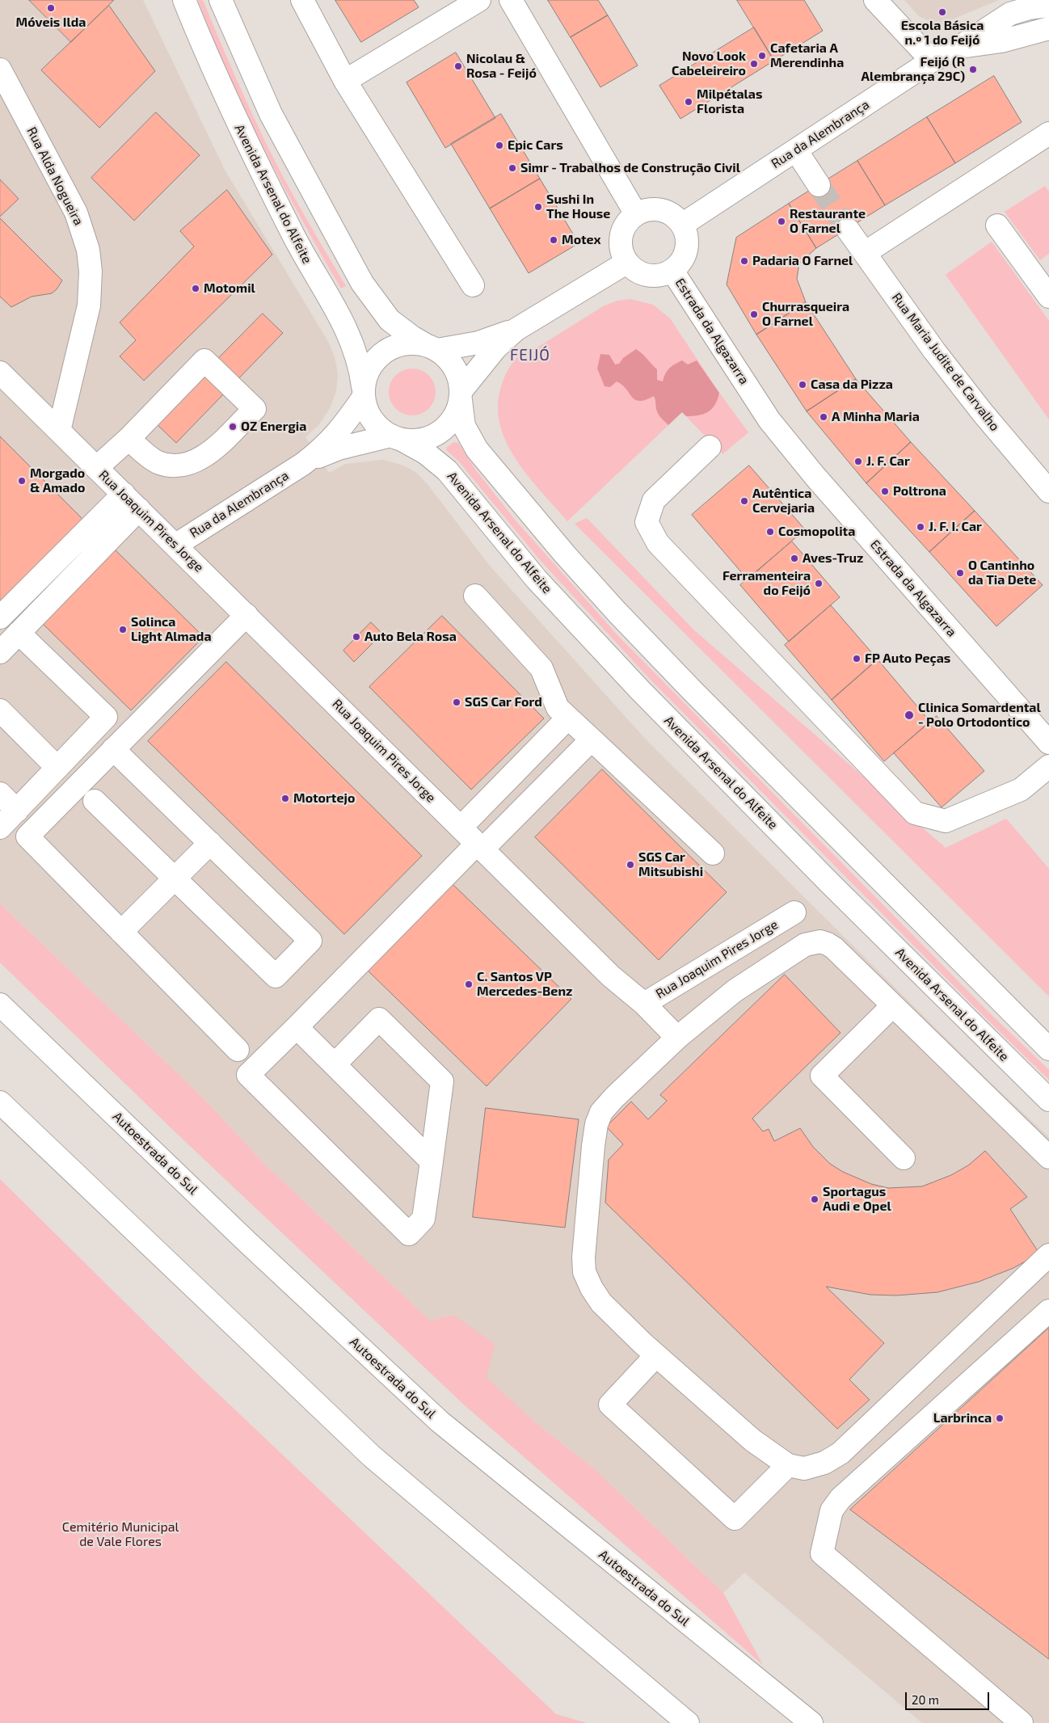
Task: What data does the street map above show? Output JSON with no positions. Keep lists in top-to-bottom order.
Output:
{
  "streets": {
    "main road": [
      "Rua da Alembrança",
      "Rua Alda Nogueira",
      "Avenida Arsenal do Alfeite",
      "Estrada da Algazarra",
      "Rua Maria Judite de Carvalho",
      "Rua Joaquim Pires Jorge",
      "Autoestrada do Sul"
    ]
  },
  "crossings": [
    ["Rua da Alembrança", "Avenida Arsenal do Alfeite"],
    ["Rua da Alembrança", "Estrada da Algazarra"],
    ["Rua da Alembrança", "Rua Joaquim Pires Jorge"],
    ["Rua Alda Nogueira", "Rua Joaquim Pires Jorge"]
  ],
  "districts": ["FEIJÓ"],
  "parks": ["Cemitério Municipal de Vale Flores"],
  "places": [
    "Móveis Ilda",
    "Escola Básica n.º 1 do Feijó",
    "Cafetaria A Merendinha",
    "Novo Look Cabeleireiro",
    "Nicolau & Rosa - Feijó",
    "Feijó (R Alembrança 29C)",
    "Milpétalas Florista",
    "Epic Cars",
    "Simr - Trabalhos de Construção Civil",
    "Sushi In The House",
    "Restaurante O Farnel",
    "Motex",
    "Padaria O Farnel",
    "Motomil",
    "Churrasqueira O Farnel",
    "Casa da Pizza",
    "A Minha Maria",
    "OZ Energia",
    "J. F. Car",
    "Morgado & Amado",
    "Poltrona",
    "Autêntica Cervejaria",
    "J. F. I. Car",
    "Cosmopolita",
    "Aves-Truz",
    "O Cantinho da Tia Dete",
    "Ferramenteira do Feijó",
    "Solinca Light Almada",
    "Auto Bela Rosa",
    "FP Auto Peças",
    "SGS Car Ford",
    "Clinica Somardental - Polo Ortodontico",
    "Motortejo",
    "SGS Car Mitsubishi",
    "C. Santos VP Mercedes-Benz",
    "Sportagus Audi e Opel",
    "Larbrinca"
  ],
  "scale_bar": "20 m"
}
